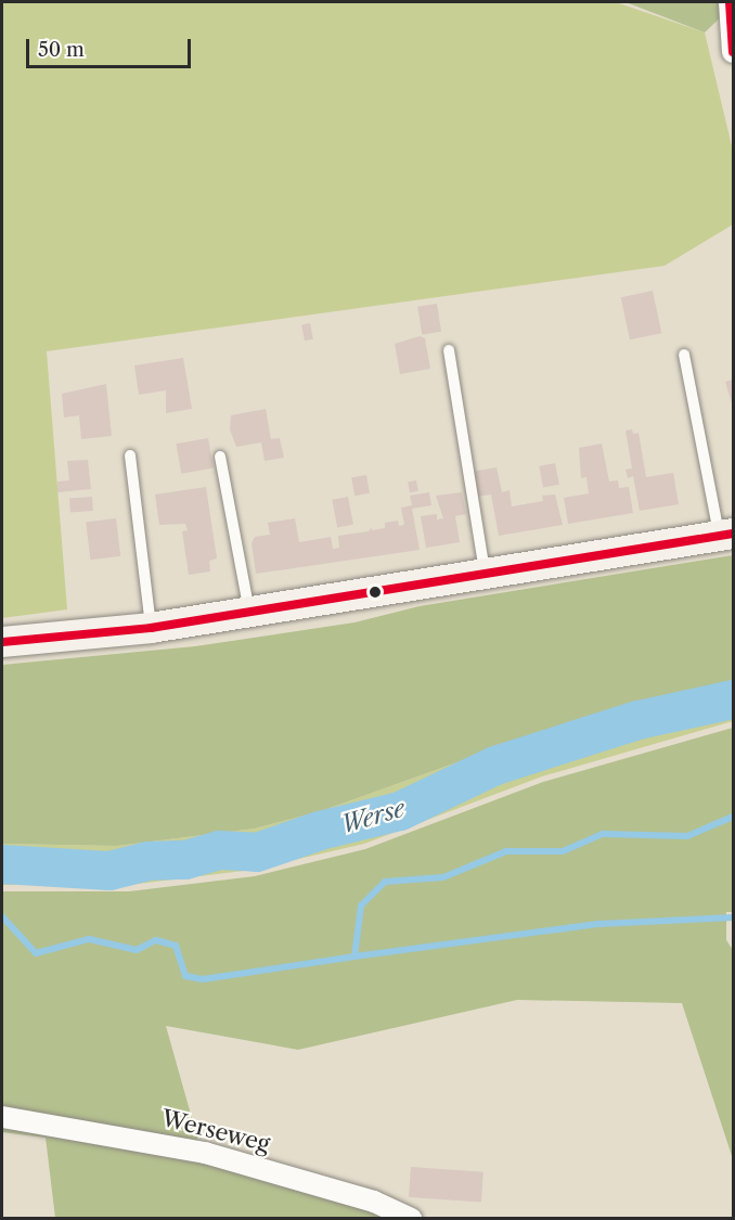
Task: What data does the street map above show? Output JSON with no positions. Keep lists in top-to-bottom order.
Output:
{
  "streets": {
    "street": ["Werseweg"]
  },
  "water": ["Werse"],
  "scale_bar": "50 m"
}
